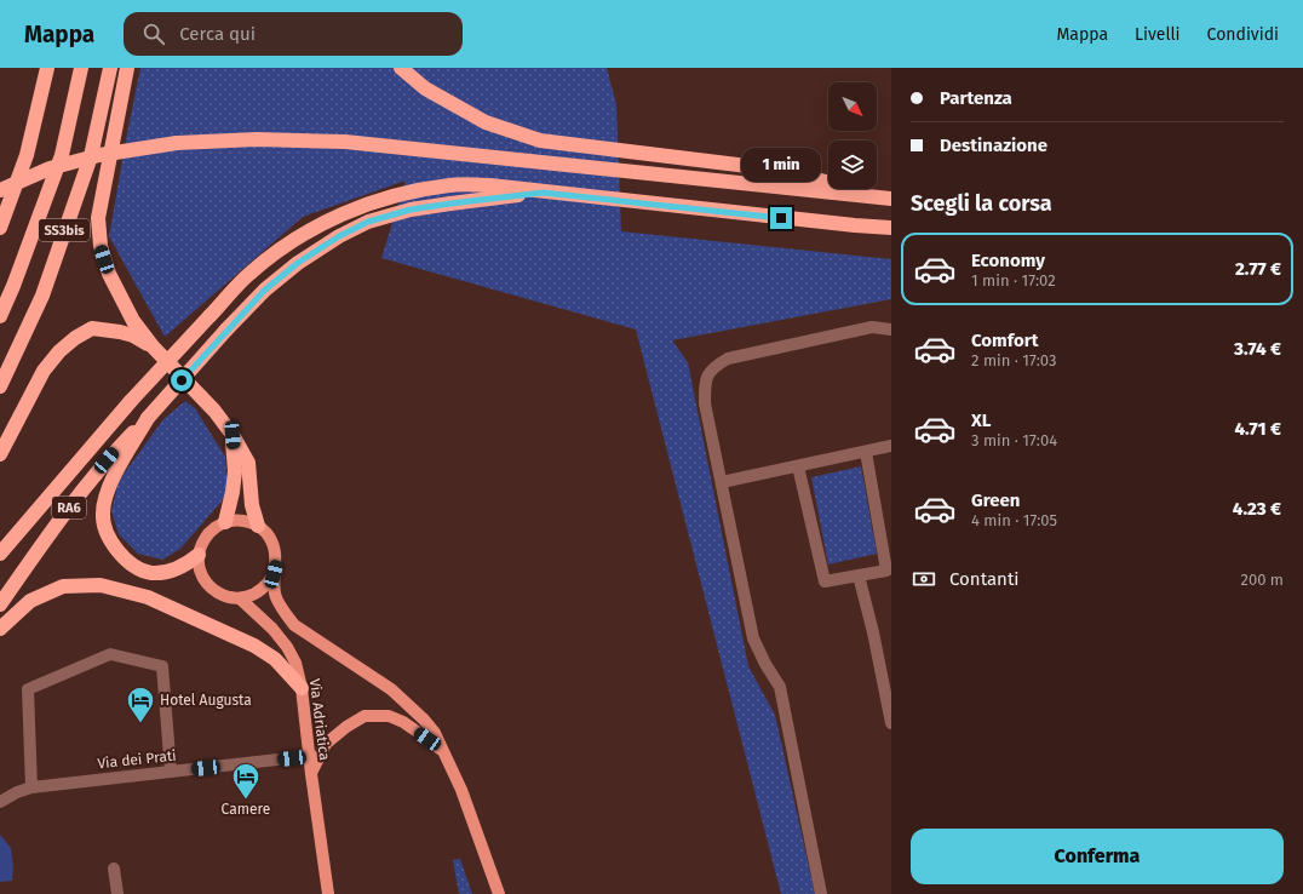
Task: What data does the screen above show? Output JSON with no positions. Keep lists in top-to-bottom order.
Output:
{
  "streets": {
    "highway": ["SS3bis", "RA6"],
    "main road": ["Via Adriatica"],
    "street": ["Via dei Prati"]
  },
  "crossings": [
    ["Via Adriatica", "Via dei Prati"]
  ],
  "places": {
    "hotel": ["Hotel Augusta", "Camere"]
  },
  "north": "bottom right",
  "page": {
    "header": "Mappa",
    "search": "Cerca qui",
    "nav": ["Mappa", "Livelli", "Condividi"],
    "banner": ["Partenza", "Destinazione"],
    "bubble": "1 min",
    "heading": "Scegli la corsa",
    "list": [
      {
        "name": "Economy",
        "note": "1 min · 17:02",
        "value": "2.77 €"
      },
      {
        "name": "Comfort",
        "note": "2 min · 17:03",
        "value": "3.74 €"
      },
      {
        "name": "XL",
        "note": "3 min · 17:04",
        "value": "4.71 €"
      },
      {
        "name": "Green",
        "note": "4 min · 17:05",
        "value": "4.23 €"
      }
    ],
    "pay": ["Contanti", "200 m"],
    "buttons": "Conferma"
  }
}
